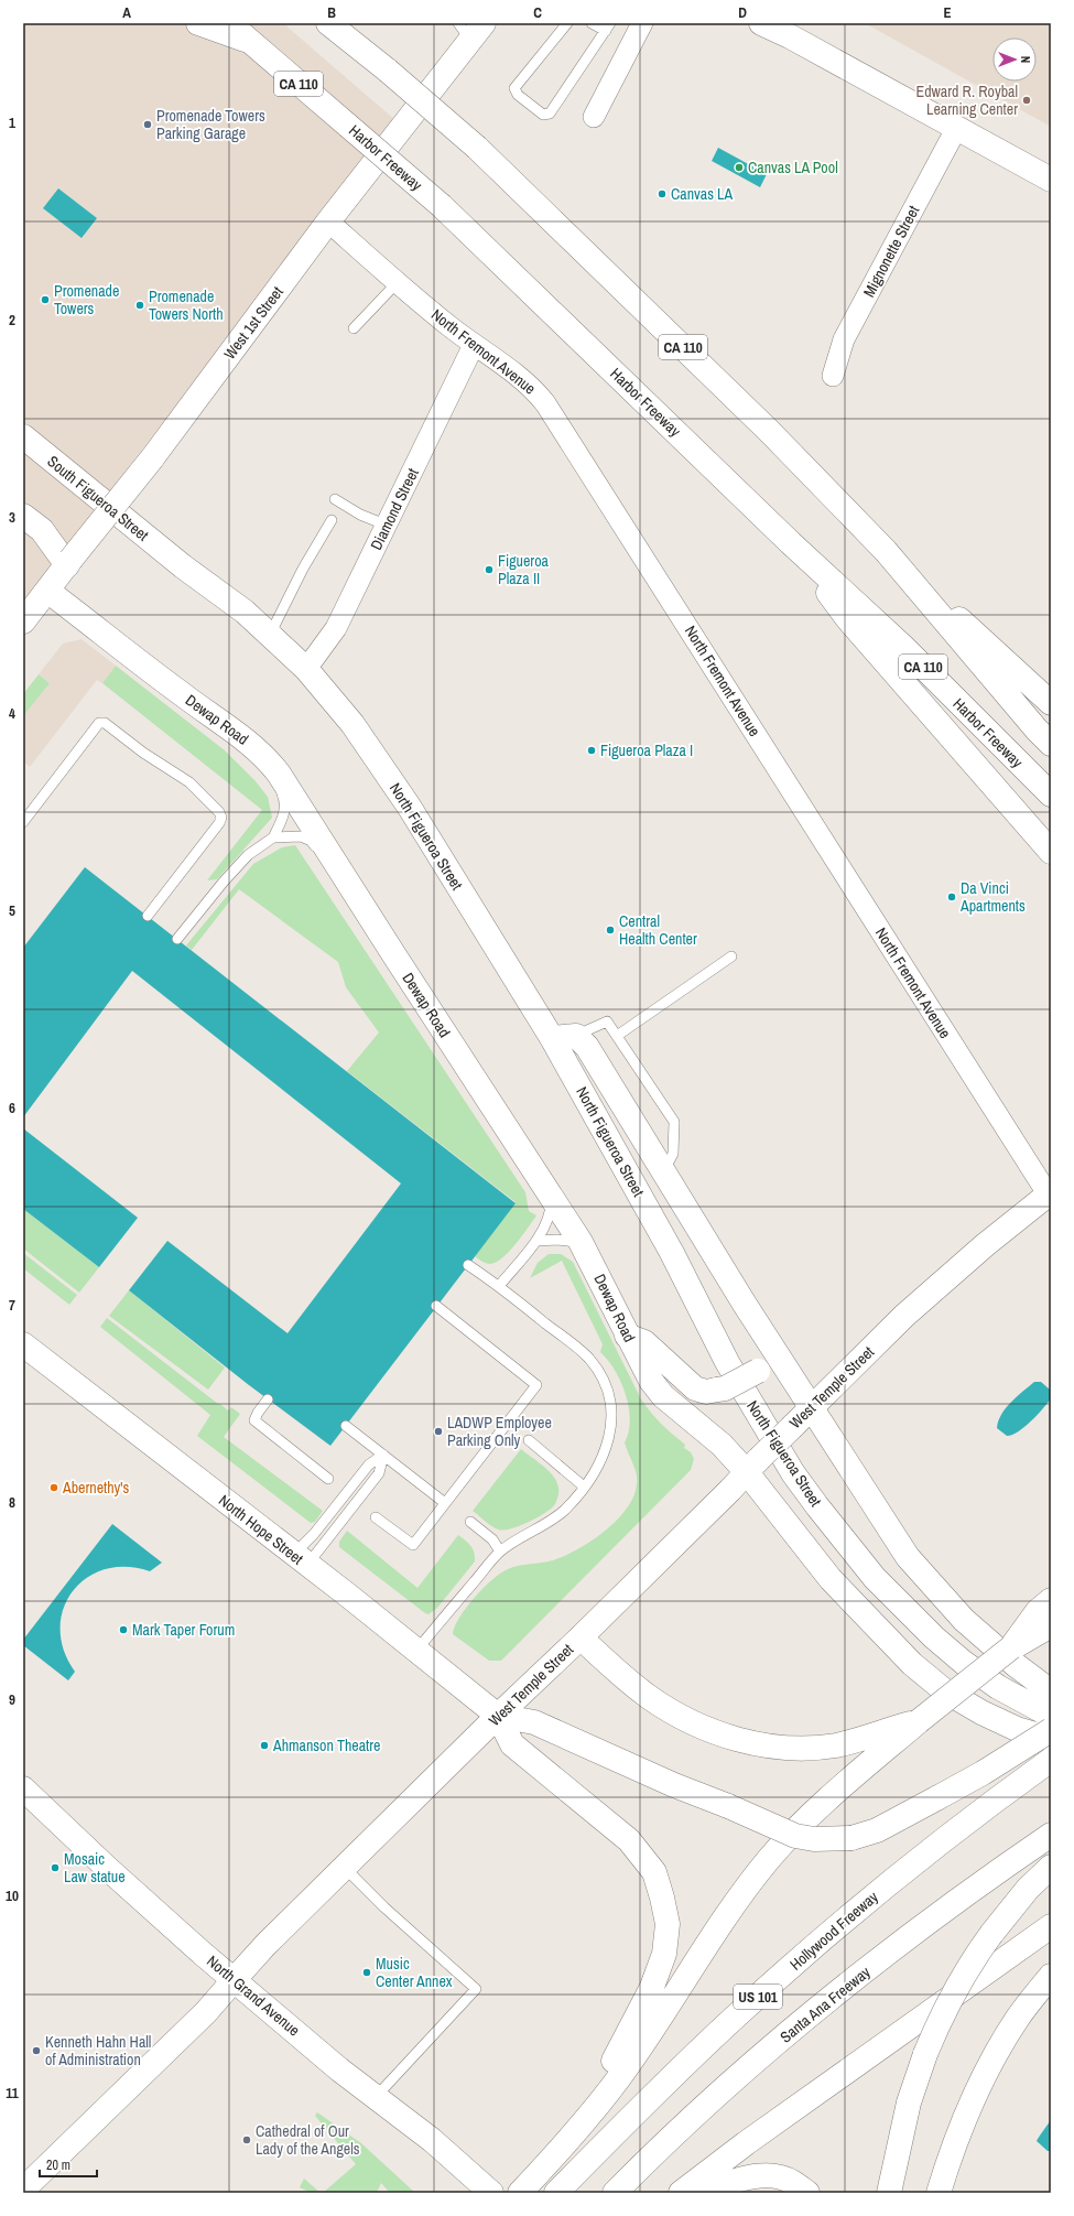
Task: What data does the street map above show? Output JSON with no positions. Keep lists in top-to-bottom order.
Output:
{
  "streets": {
    "main road": [
      "CA 110",
      "Harbor Freeway",
      "West 1st Street",
      "South Figueroa Street",
      "Dewap Road",
      "North Figueroa Street",
      "West Temple Street",
      "North Hope Street",
      "Hollywood Freeway",
      "North Grand Avenue",
      "US 101",
      "Santa Ana Freeway"
    ],
    "street": ["Mignonette Street", "North Fremont Avenue", "Diamond Street"]
  },
  "crossings": [
    ["West 1st Street", "North Fremont Avenue"],
    ["West 1st Street", "Dewap Road"],
    ["North Fremont Avenue", "Diamond Street"],
    ["North Fremont Avenue", "West Temple Street"],
    ["South Figueroa Street", "North Figueroa Street"],
    ["Diamond Street", "North Figueroa Street"],
    ["Dewap Road", "West Temple Street"],
    ["West Temple Street", "North Hope Street"],
    ["West Temple Street", "North Grand Avenue"]
  ],
  "places": [
    "Edward R. Roybal Learning Center",
    "Promenade Towers Parking Garage",
    "Canvas LA Pool",
    "Canvas LA",
    "Promenade Towers",
    "Promenade Towers North",
    "Figueroa Plaza II",
    "Figueroa Plaza I",
    "Da Vinci Apartments",
    "Central Health Center",
    "LADWP Employee Parking Only",
    "Abernethy's",
    "Mark Taper Forum",
    "Ahmanson Theatre",
    "Mosaic Law statue",
    "Music Center Annex",
    "Kenneth Hahn Hall of Administration",
    "Cathedral of Our Lady of the Angels"
  ],
  "scale_bar": "20 m",
  "north": "right",
  "grid": {
    "columns": [
      "A",
      "B",
      "C",
      "D",
      "E"
    ],
    "rows": [
      "1",
      "2",
      "3",
      "4",
      "5",
      "6",
      "7",
      "8",
      "9",
      "10",
      "11"
    ]
  }
}
